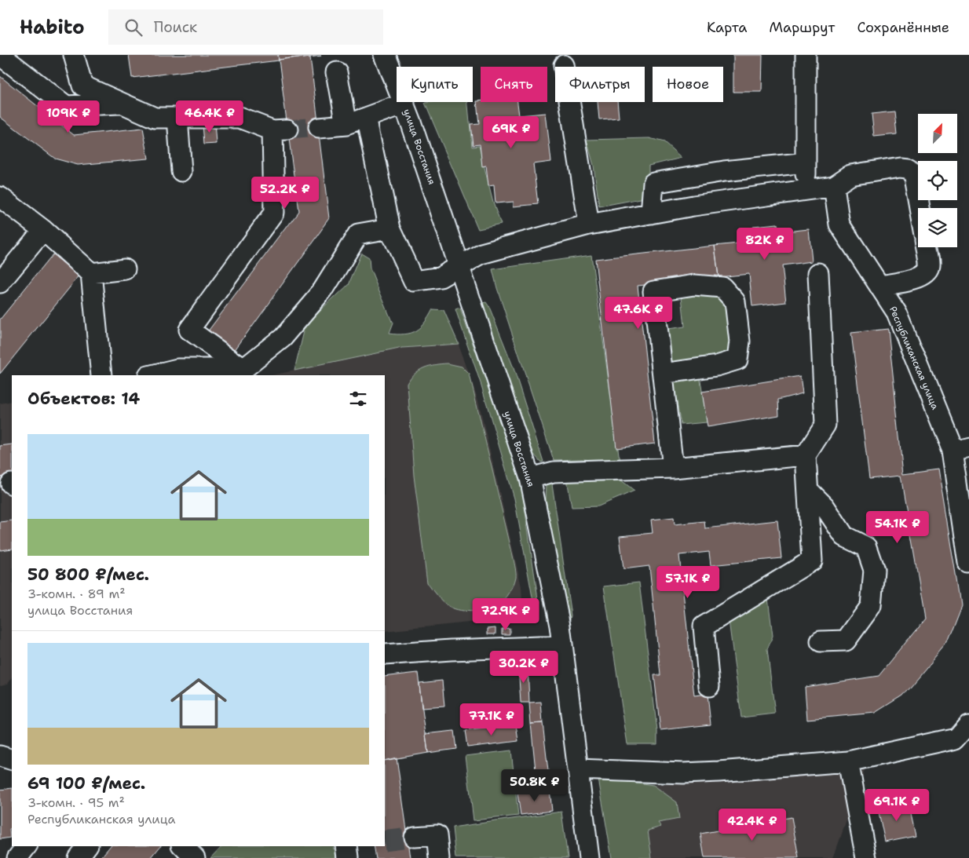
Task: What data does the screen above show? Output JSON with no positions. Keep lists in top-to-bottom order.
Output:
{
  "streets": {
    "street": ["улица Восстания", "Республиканская улица"]
  },
  "north": "top right",
  "page": {
    "header": "Habito",
    "search": "Поиск",
    "nav": ["Карта", "Маршрут", "Сохранённые"],
    "chip": [
      "Купить",
      "Снять",
      "Фильтры",
      "Новое"
    ],
    "price": [
      "109K ₽",
      "46.4K ₽",
      "69K ₽",
      "52.2K ₽",
      "82K ₽",
      "47.6K ₽",
      "54.1K ₽",
      "57.1K ₽",
      "72.9K ₽",
      "30.2K ₽",
      "77.1K ₽",
      "50.8K ₽",
      "69.1K ₽",
      "42.4K ₽"
    ],
    "heading": "Объектов: 14",
    "list": [
      {
        "name": "50 800 ₽/мес.",
        "note": "3-комн. · 89 m² · улица Восстания"
      },
      {
        "name": "69 100 ₽/мес.",
        "note": "3-комн. · 95 m² · Республиканская улица"
      }
    ]
  }
}
